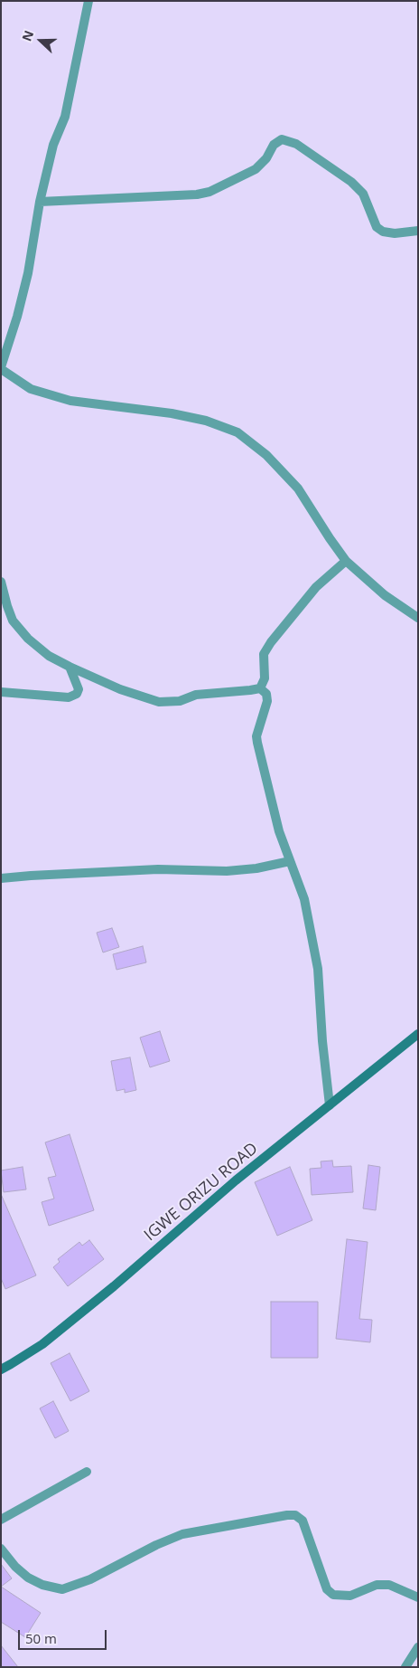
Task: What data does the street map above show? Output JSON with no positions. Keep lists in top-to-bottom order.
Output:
{
  "streets": {
    "main road": ["IGWE ORIZU ROAD"]
  },
  "scale_bar": "50 m",
  "north": "left"
}
